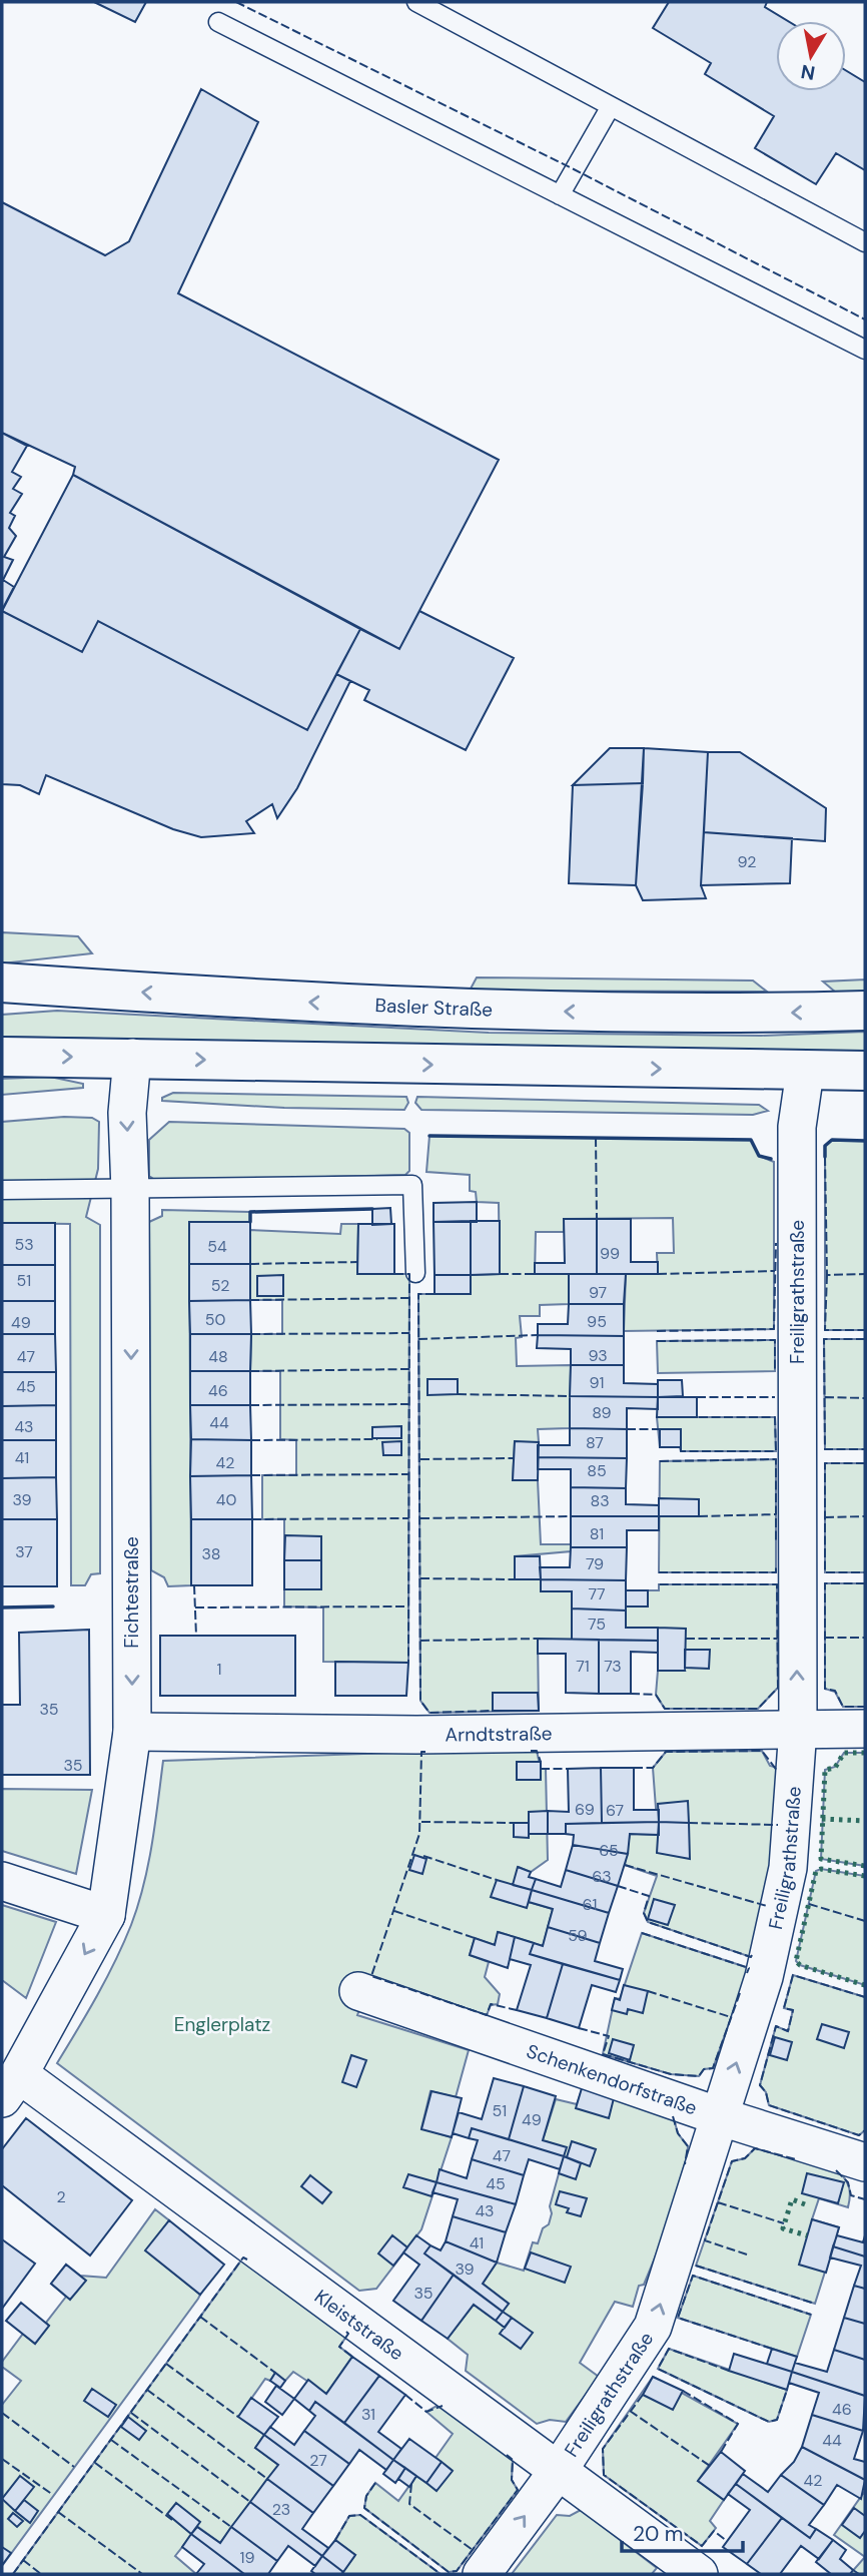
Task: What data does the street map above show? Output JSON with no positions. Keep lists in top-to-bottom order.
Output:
{
  "streets": {
    "main road": ["Basler Straße"],
    "street": [
      "Freiligrathstraße",
      "Fichtestraße",
      "Arndtstraße",
      "Schenkendorfstraße",
      "Kleiststraße"
    ]
  },
  "crossings": [
    ["Freiligrathstraße", "Arndtstraße"],
    ["Freiligrathstraße", "Schenkendorfstraße"],
    ["Freiligrathstraße", "Kleiststraße"],
    ["Fichtestraße", "Arndtstraße"],
    ["Fichtestraße", "Kleiststraße"]
  ],
  "one_way": ["Freiligrathstraße", "Fichtestraße"],
  "parks": ["Englerplatz"],
  "house_numbers": [
    "92",
    "53",
    "54",
    "99",
    "51",
    "52",
    "97",
    "50",
    "95",
    "49",
    "93",
    "47",
    "48",
    "91",
    "45",
    "46",
    "89",
    "44",
    "43",
    "87",
    "41",
    "42",
    "85",
    "39",
    "40",
    "83",
    "81",
    "37",
    "38",
    "79",
    "77",
    "75",
    "71",
    "73",
    "1",
    "35",
    "35",
    "69",
    "67",
    "65",
    "63",
    "61",
    "59",
    "51",
    "49",
    "47",
    "45",
    "2",
    "43",
    "41",
    "39",
    "35",
    "46",
    "31",
    "44",
    "27",
    "42",
    "23",
    "19"
  ],
  "scale_bar": "20 m",
  "north": "bottom"
}
